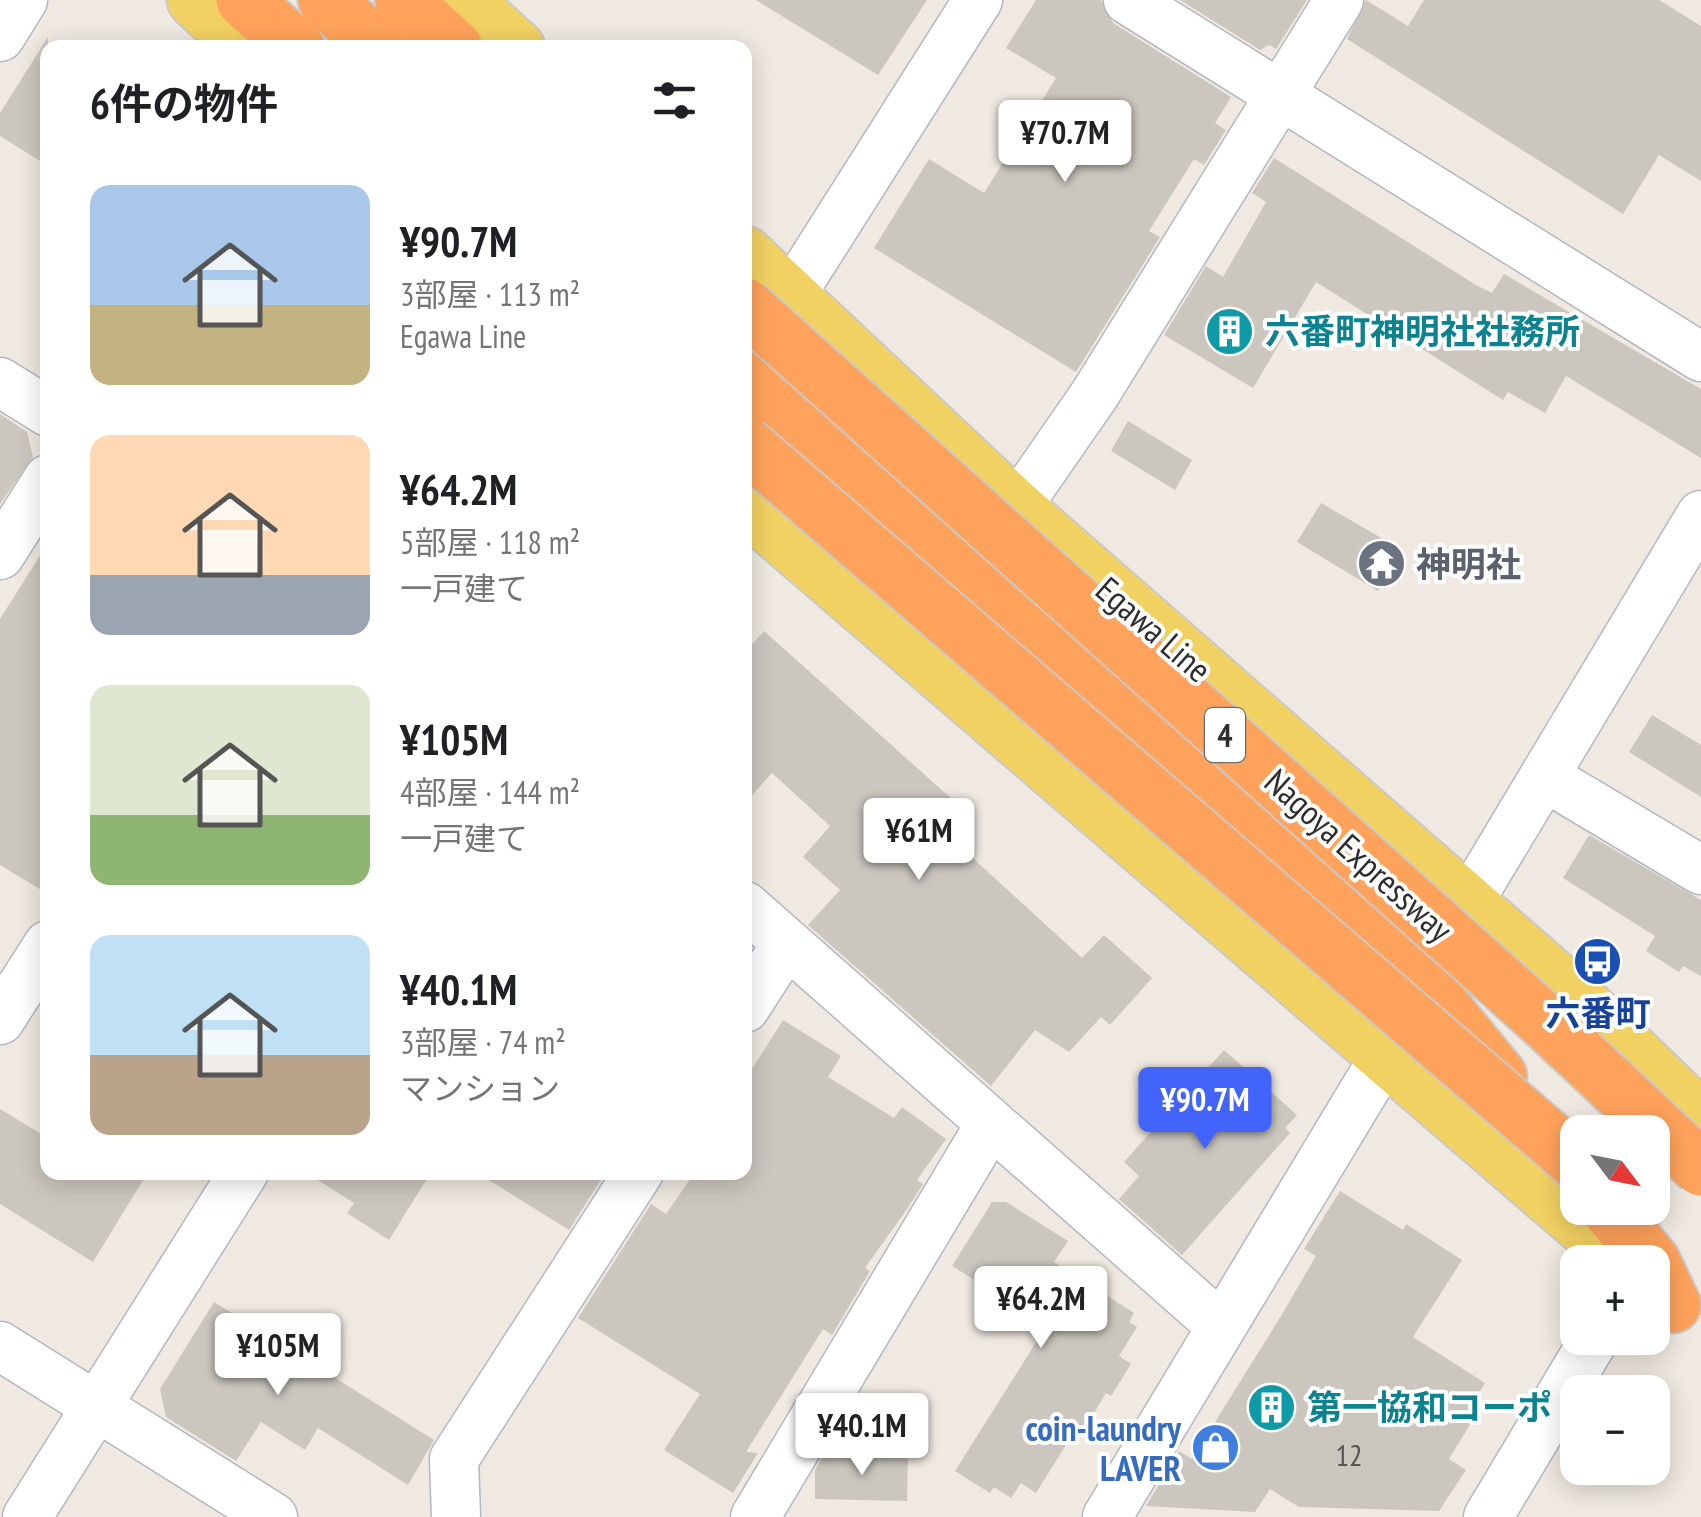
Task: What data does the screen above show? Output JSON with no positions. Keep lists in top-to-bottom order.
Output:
{
  "streets": {
    "highway": ["4", "Nagoya Expressway"],
    "main road": ["Egawa Line"]
  },
  "crossings": [
    ["Egawa Line", "Nagoya Expressway"]
  ],
  "places": {
    "building": ["六番町神明社社務所", "第一協和コーポ"],
    "temple": ["神明社"],
    "bus stop": ["六番町"],
    "shop": ["coin-laundry LAVER"]
  },
  "house_numbers": ["12"],
  "north": "bottom right",
  "page": {
    "heading": "6件の物件",
    "price": [
      "¥70.7M",
      "¥61M",
      "¥90.7M",
      "¥64.2M",
      "¥105M",
      "¥40.1M"
    ],
    "list": [
      {
        "name": "¥90.7M",
        "note": "3部屋 · 113 m² · Egawa Line"
      },
      {
        "name": "¥64.2M",
        "note": "5部屋 · 118 m² · 一戸建て"
      },
      {
        "name": "¥105M",
        "note": "4部屋 · 144 m² · 一戸建て"
      },
      {
        "name": "¥40.1M",
        "note": "3部屋 · 74 m² · マンション"
      }
    ],
    "map_buttons": ["+", "−"]
  }
}
